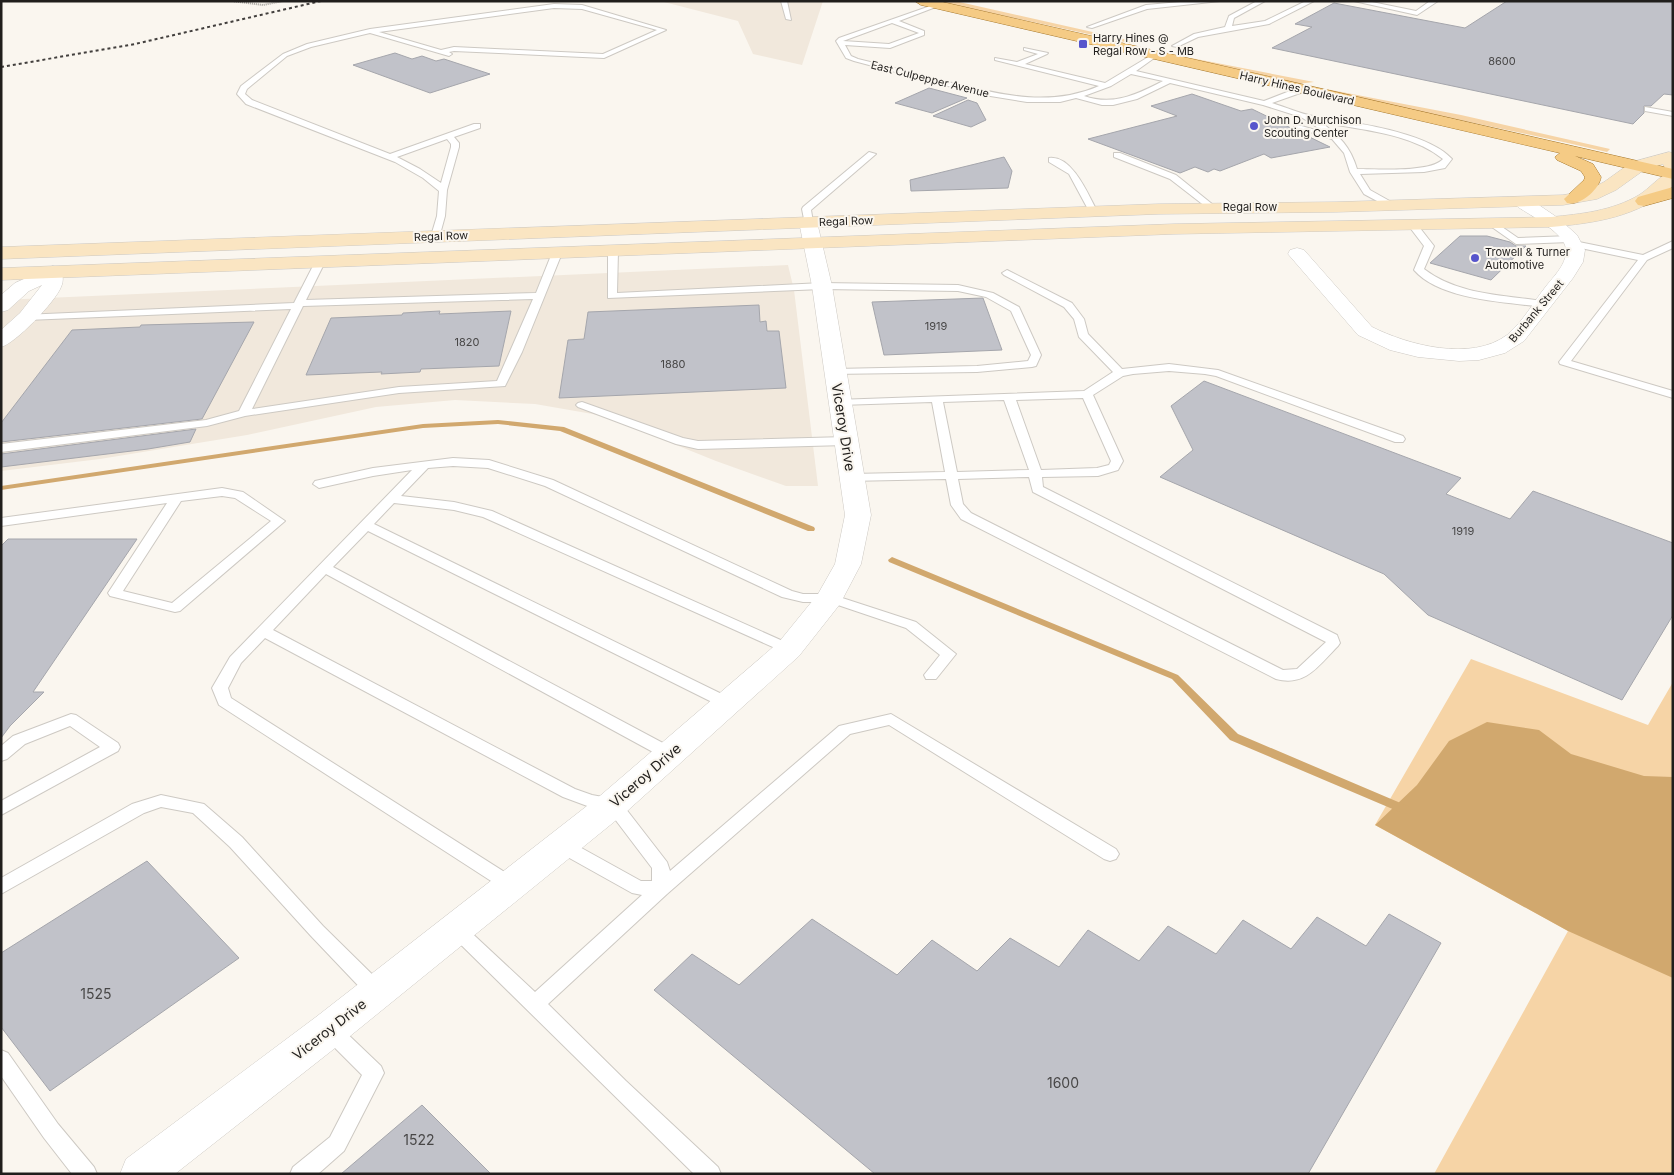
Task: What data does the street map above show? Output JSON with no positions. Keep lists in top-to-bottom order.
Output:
{
  "streets": {
    "main road": ["Harry Hines Boulevard", "Regal Row"],
    "street": ["Burbank Street", "Viceroy Drive"],
    "lane": ["East Culpepper Avenue"]
  },
  "crossings": [
    ["East Culpepper Avenue", "Harry Hines Boulevard"],
    ["Harry Hines Boulevard", "Regal Row"],
    ["Regal Row", "Viceroy Drive"]
  ],
  "places": {
    "transit": ["Harry Hines @ Regal Row - S - MB"],
    "other": ["John D. Murchison Scouting Center", "Trowell & Turner Automotive"]
  },
  "house_numbers": [
    "8600",
    "1919",
    "1820",
    "1880",
    "1919",
    "1525",
    "1600",
    "1522"
  ]
}
